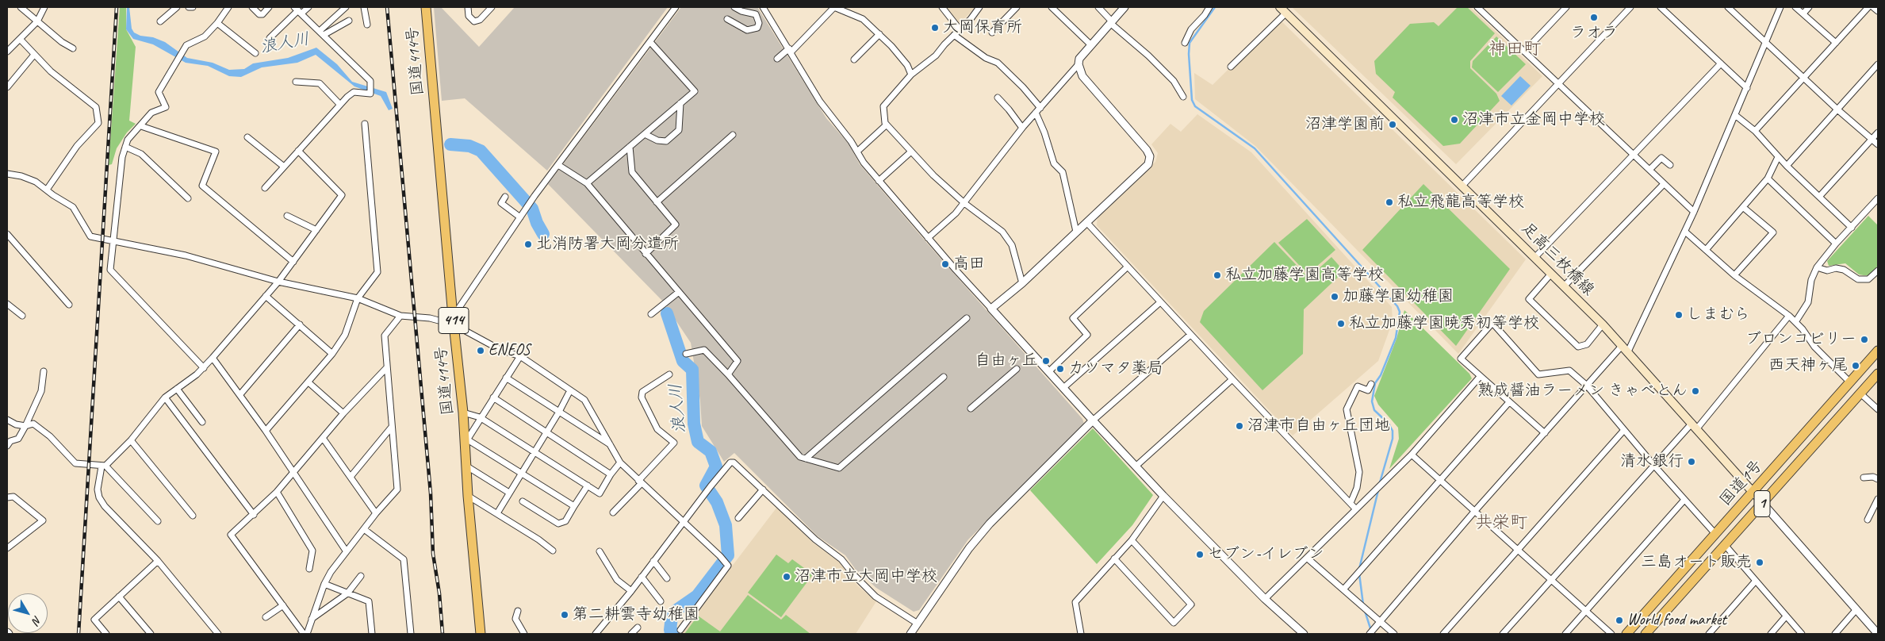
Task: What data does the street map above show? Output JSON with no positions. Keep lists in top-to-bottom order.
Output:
{
  "streets": {
    "highway": [
      "国道414号",
      "414",
      "国道1号",
      "1"
    ],
    "main road": ["足高三枚橋線"]
  },
  "crossings": [
    ["足高三枚橋線", "国道1号"]
  ],
  "districts": ["神田町", "共栄町"],
  "water": ["浪人川"],
  "places": [
    "ラオラ",
    "大岡保育所",
    "沼津市立金岡中学校",
    "沼津学園前",
    "私立飛龍高等学校",
    "北消防署大岡分遣所",
    "高田",
    "私立加藤学園高等学校",
    "加藤学園幼稚園",
    "しまむら",
    "私立加藤学園暁秀初等学校",
    "ブロンコビリー",
    "ENEOS",
    "自由ヶ丘",
    "西天神ヶ尾",
    "カツマタ薬局",
    "熟成醤油ラーメン きゃべとん",
    "沼津市自由ヶ丘団地",
    "清水銀行",
    "セブン-イレブン",
    "三島オート販売",
    "沼津市立大岡中学校",
    "第二耕雲寺幼稚園",
    "World food market"
  ],
  "north": "bottom right"
}
